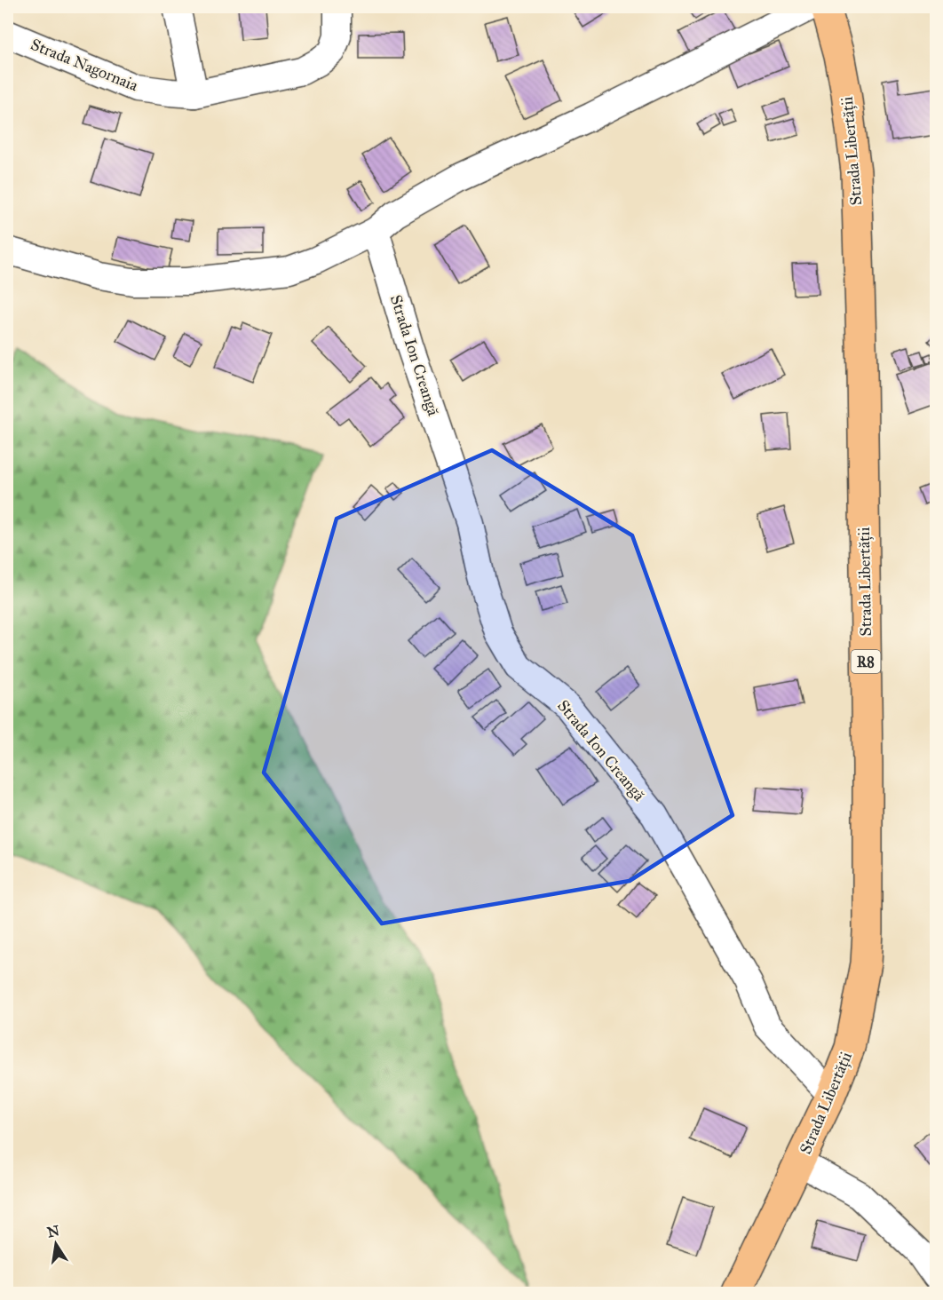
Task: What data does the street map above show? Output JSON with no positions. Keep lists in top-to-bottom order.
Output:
{
  "streets": {
    "highway": ["Strada Libertății", "R8"],
    "street": ["Strada Nagornaia", "Strada Ion Creangă"]
  },
  "crossings": [
    ["Strada Libertății", "Strada Ion Creangă"]
  ],
  "north": "top"
}
